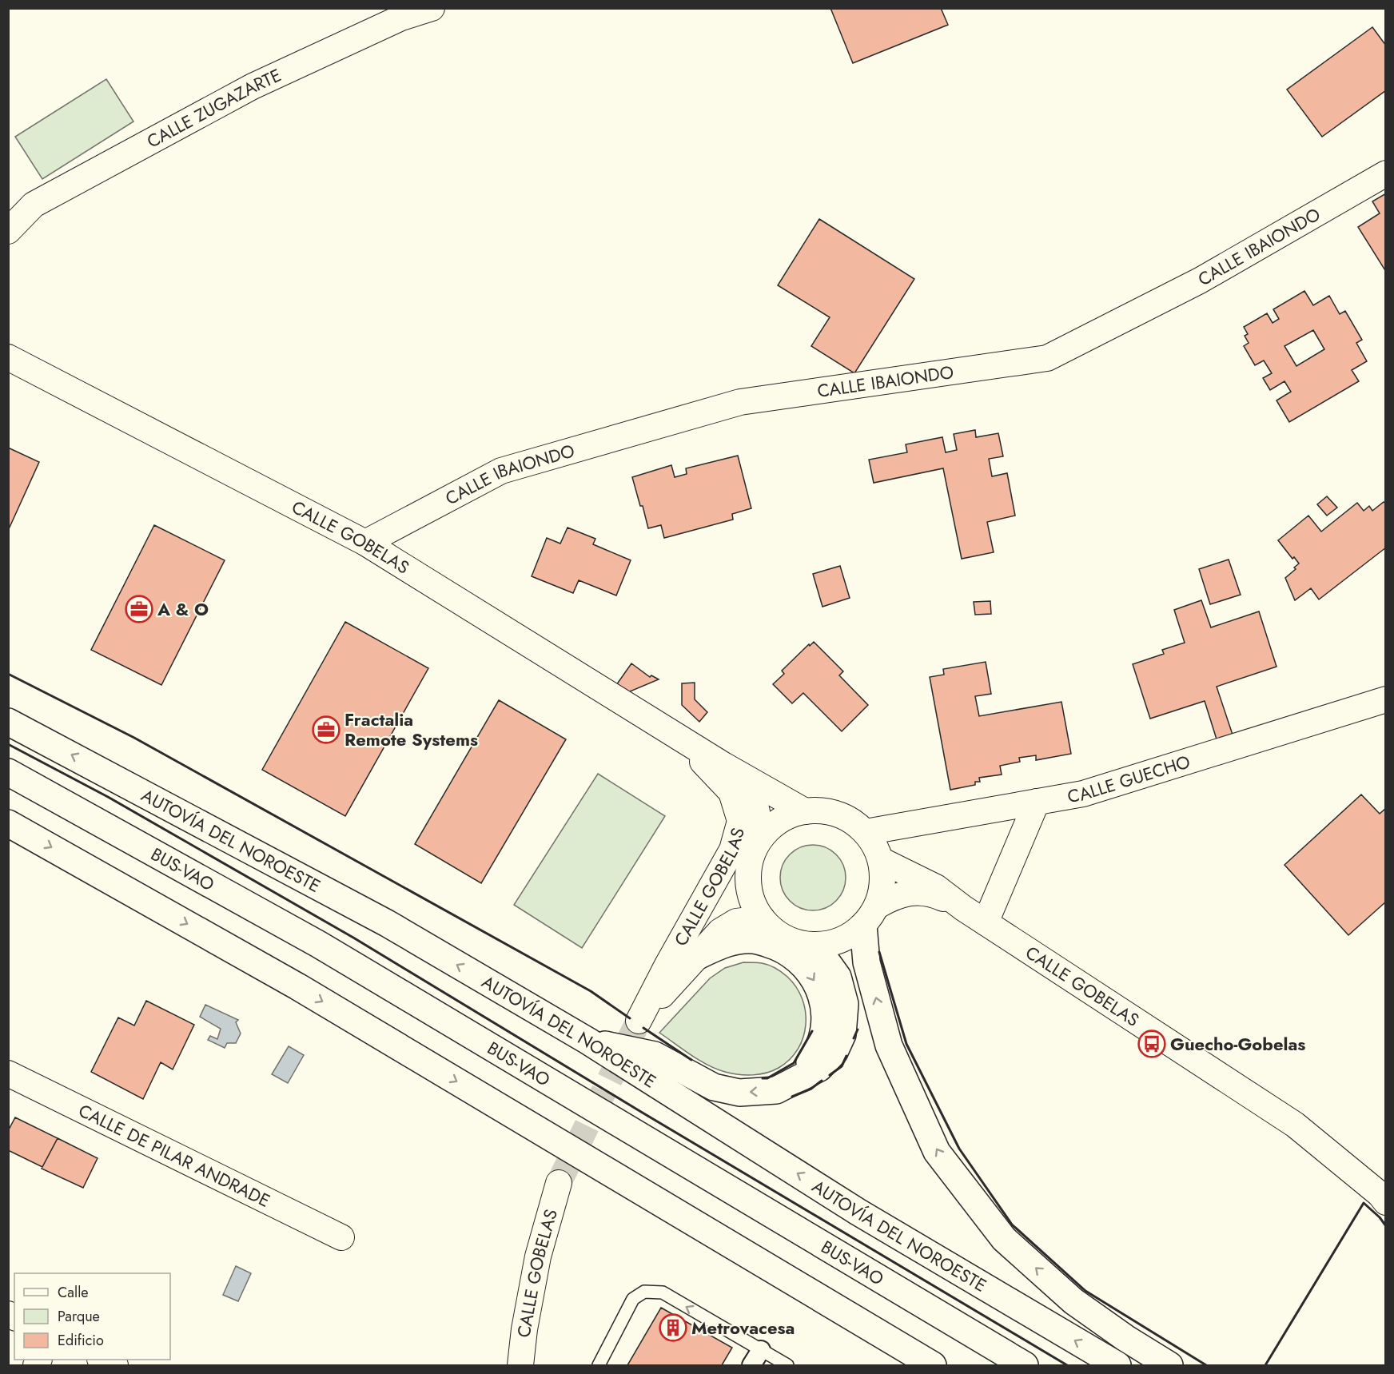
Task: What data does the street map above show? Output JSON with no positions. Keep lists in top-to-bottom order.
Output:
{
  "streets": {
    "highway": ["AUTOVÍA DEL NOROESTE", "BUS-VAO"],
    "street": [
      "CALLE ZUGAZARTE",
      "CALLE IBAIONDO",
      "CALLE GOBELAS",
      "CALLE GUECHO",
      "CALLE DE PILAR ANDRADE"
    ]
  },
  "crossings": [
    ["CALLE IBAIONDO", "CALLE GOBELAS"],
    ["CALLE GOBELAS", "CALLE GUECHO"]
  ],
  "places": {
    "office": ["A & O", "Fractalia Remote Systems"],
    "bus stop": ["Guecho-Gobelas"],
    "building": ["Metrovacesa"]
  },
  "legend": ["Calle", "Parque", "Edificio"]
}
